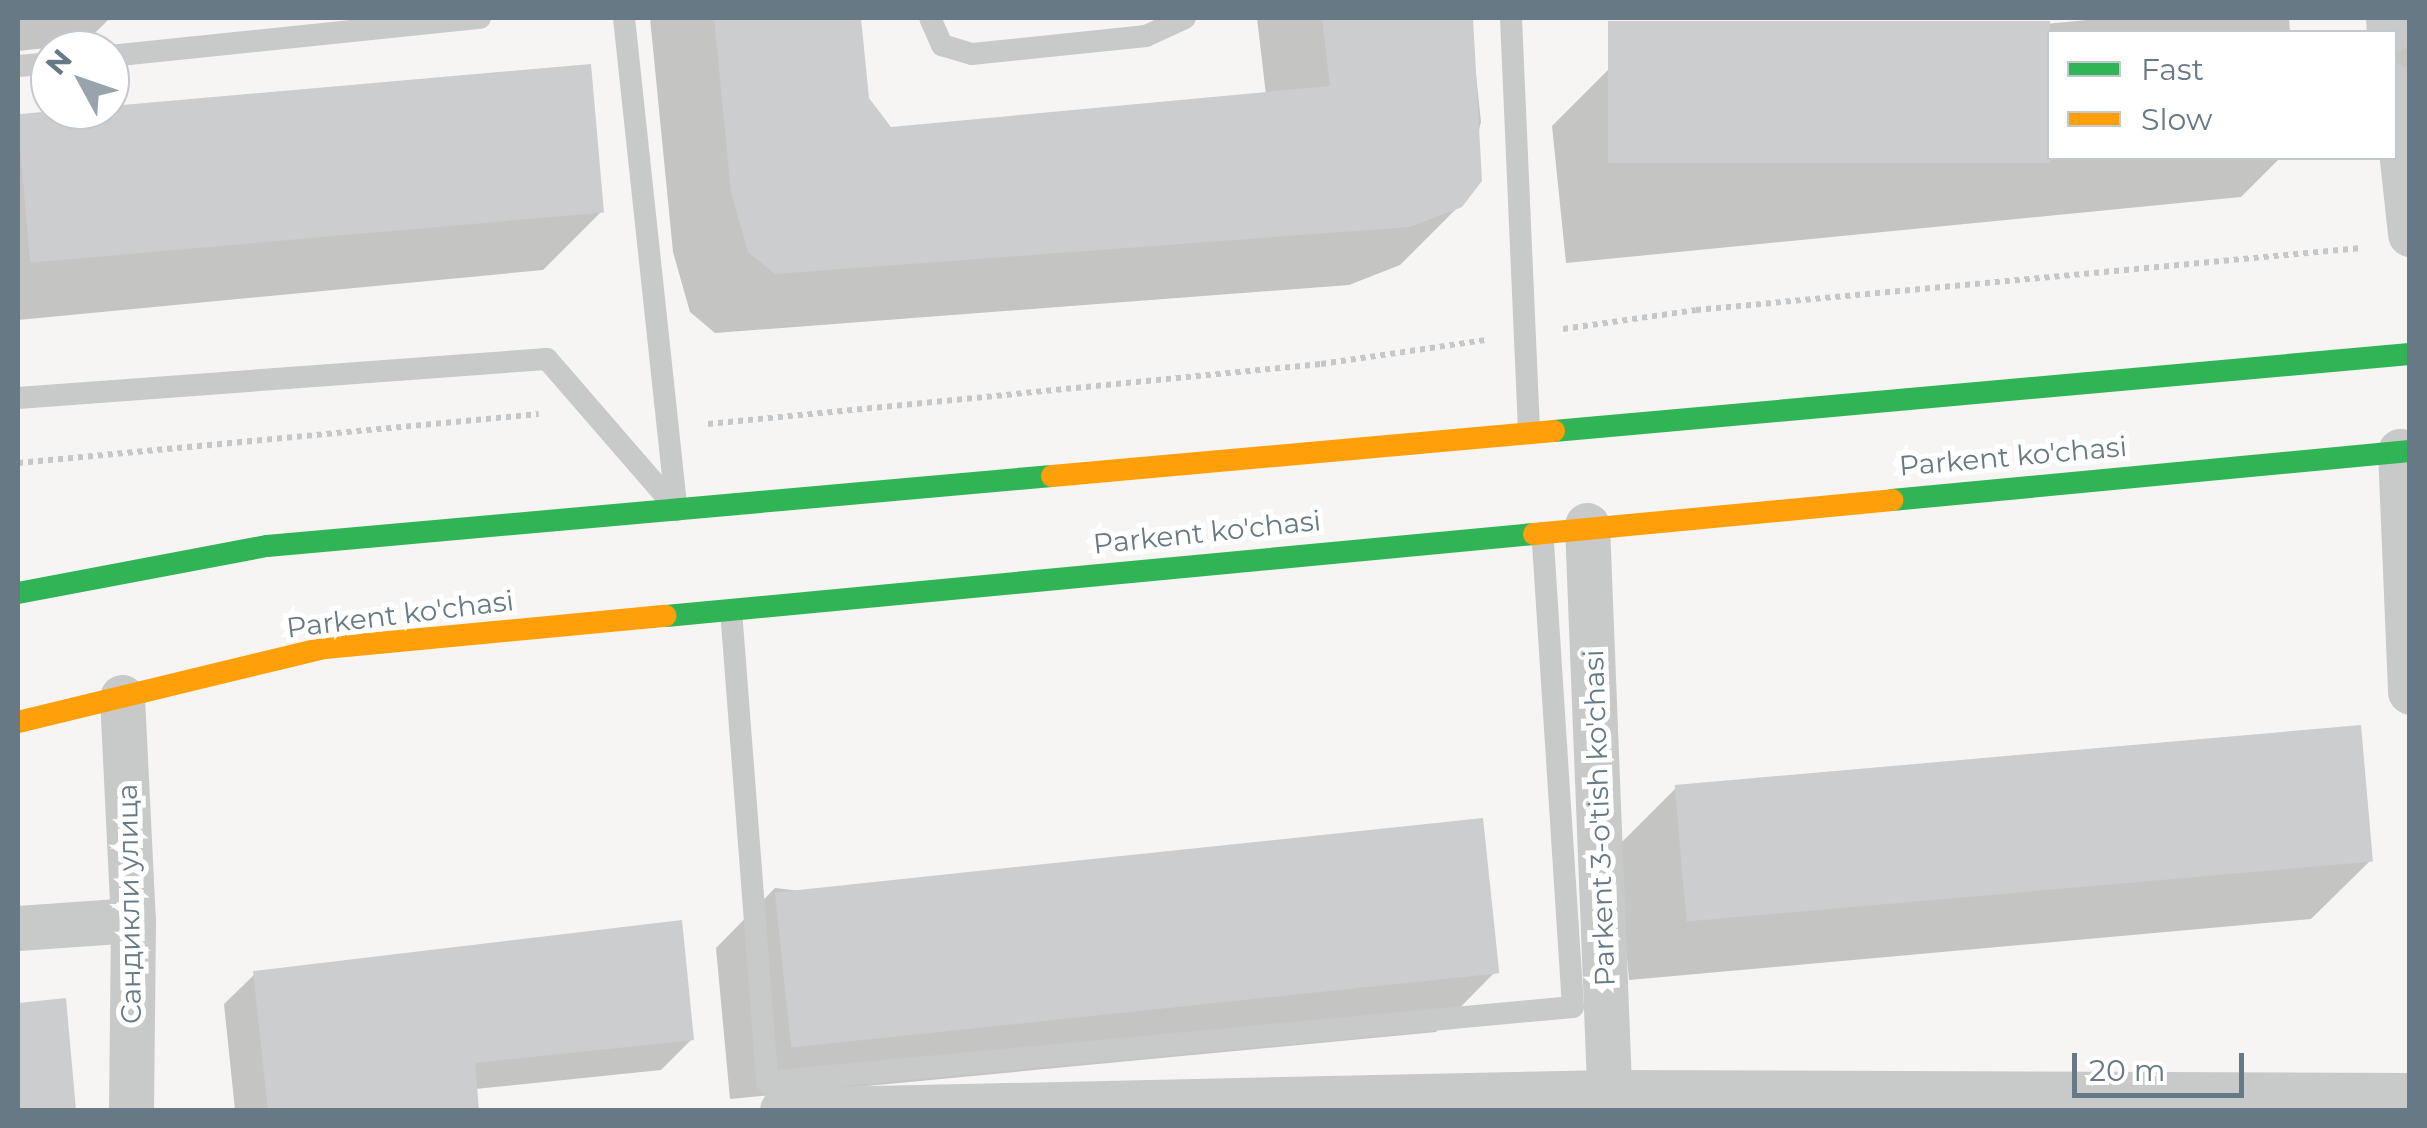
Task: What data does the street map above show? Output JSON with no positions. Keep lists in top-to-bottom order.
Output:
{
  "streets": {
    "main road": ["Parkent ko'chasi"],
    "street": ["Parkent 3-o'tish ko'chasi", "Сандикли улица"]
  },
  "crossings": [
    ["Parkent ko'chasi", "Parkent 3-o'tish ko'chasi"],
    ["Parkent ko'chasi", "Сандикли улица"]
  ],
  "legend": ["Fast", "Slow"],
  "scale_bar": "20 m",
  "north": "top left"
}
